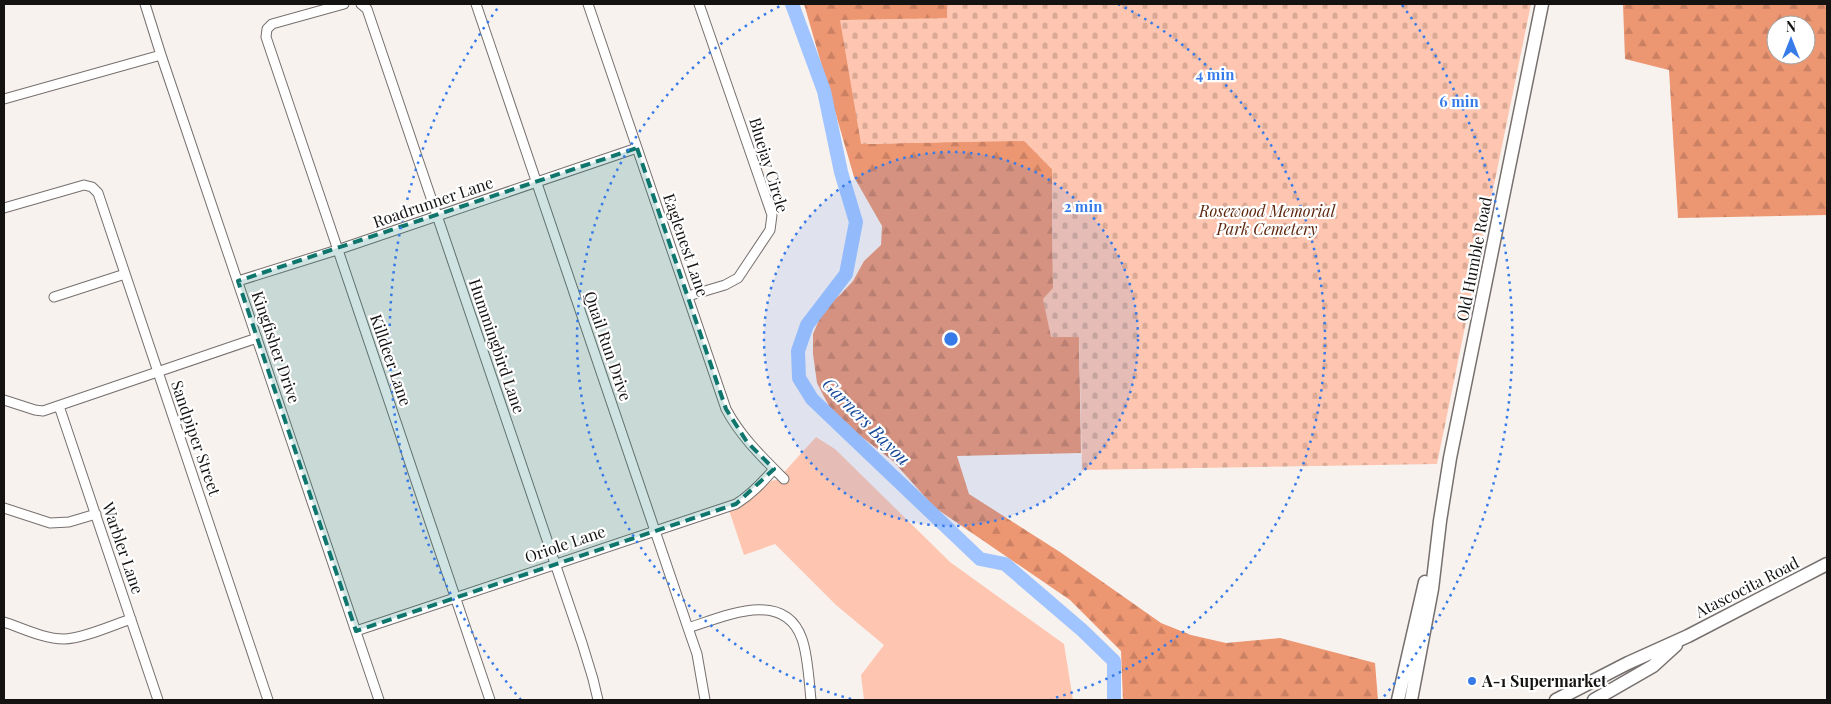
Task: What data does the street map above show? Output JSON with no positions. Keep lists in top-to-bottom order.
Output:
{
  "streets": {
    "main road": ["Old Humble Road", "Atascocita Road"],
    "street": [
      "Bluejay Circle",
      "Roadrunner Lane",
      "Eaglenest Lane",
      "Hummingbird Lane",
      "Quail Run Drive",
      "Kingfisher Drive",
      "Killdeer Lane",
      "Sandpiper Street",
      "Oriole Lane",
      "Warbler Lane"
    ]
  },
  "crossings": [
    ["Bluejay Circle", "Eaglenest Lane"],
    ["Roadrunner Lane", "Eaglenest Lane"],
    ["Roadrunner Lane", "Hummingbird Lane"],
    ["Roadrunner Lane", "Quail Run Drive"],
    ["Roadrunner Lane", "Kingfisher Drive"],
    ["Roadrunner Lane", "Killdeer Lane"],
    ["Eaglenest Lane", "Oriole Lane"],
    ["Hummingbird Lane", "Oriole Lane"],
    ["Quail Run Drive", "Oriole Lane"],
    ["Kingfisher Drive", "Oriole Lane"],
    ["Killdeer Lane", "Oriole Lane"]
  ],
  "water": ["Garners Bayou"],
  "parks": ["Rosewood Memorial Park Cemetery"],
  "places": ["A-1 Supermarket"],
  "north": "top",
  "rings": ["4 min", "6 min", "2 min"]
}
